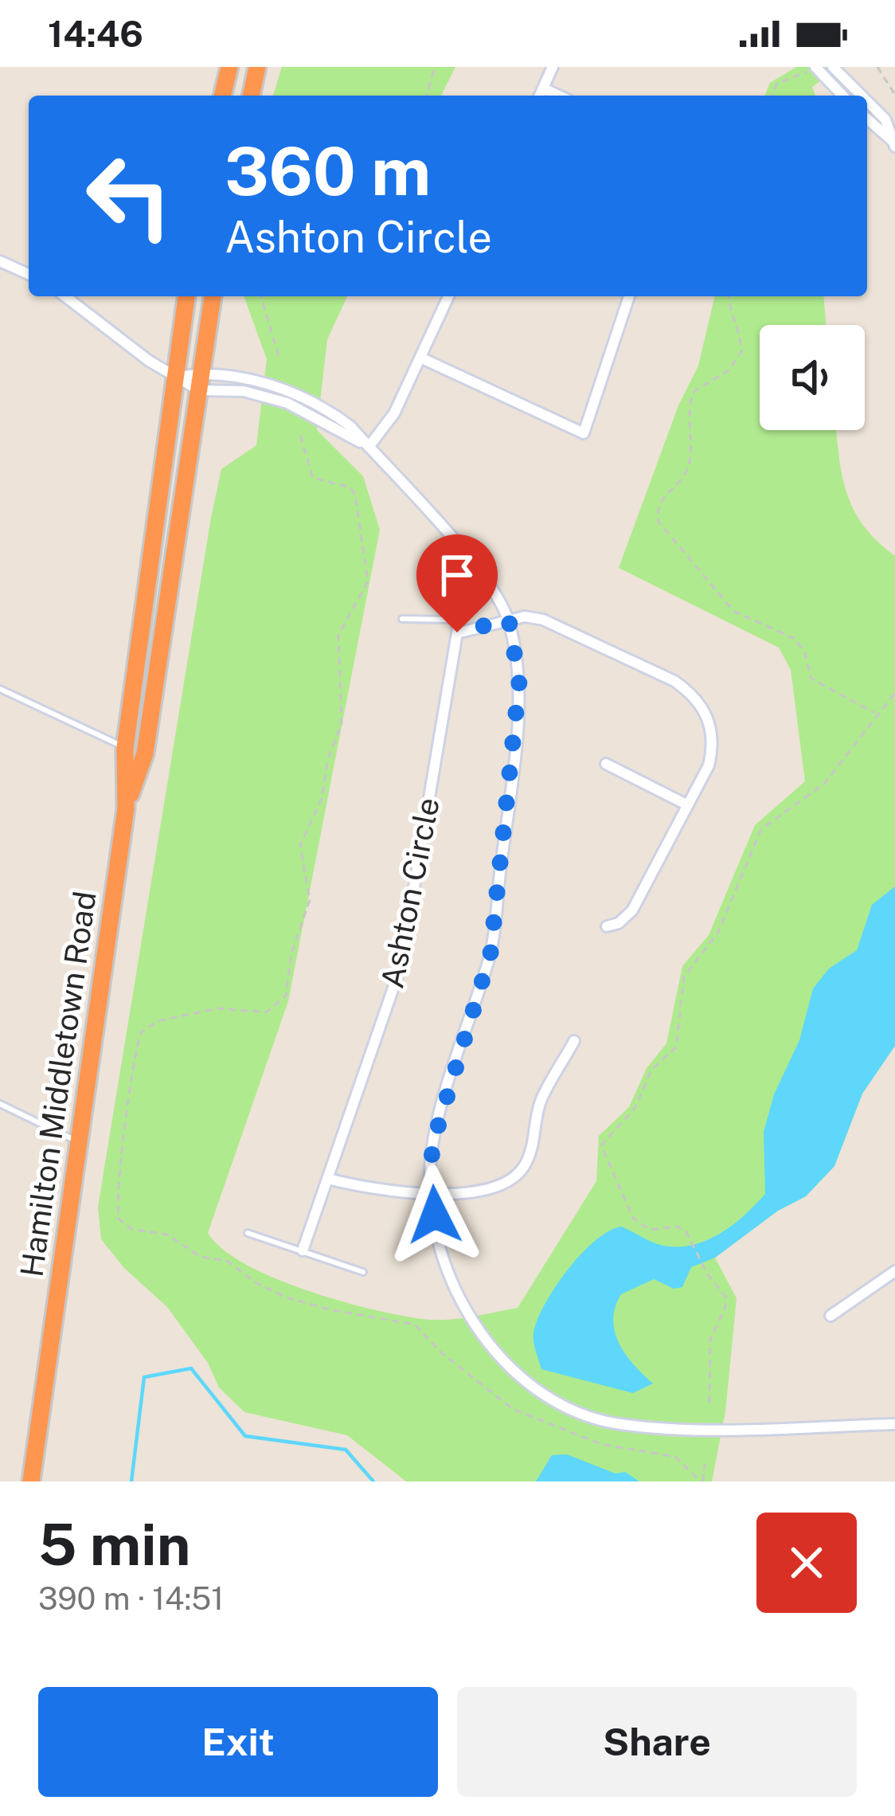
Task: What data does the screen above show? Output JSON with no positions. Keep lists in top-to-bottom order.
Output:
{
  "streets": {
    "highway": ["Hamilton Middletown Road"],
    "street": ["Ashton Circle"]
  },
  "page": {
    "status": "14:46",
    "turn": ["360 m", "Ashton Circle"],
    "heading": ["5 min", "390 m · 14:51"],
    "buttons": ["Exit", "Share"]
  }
}
